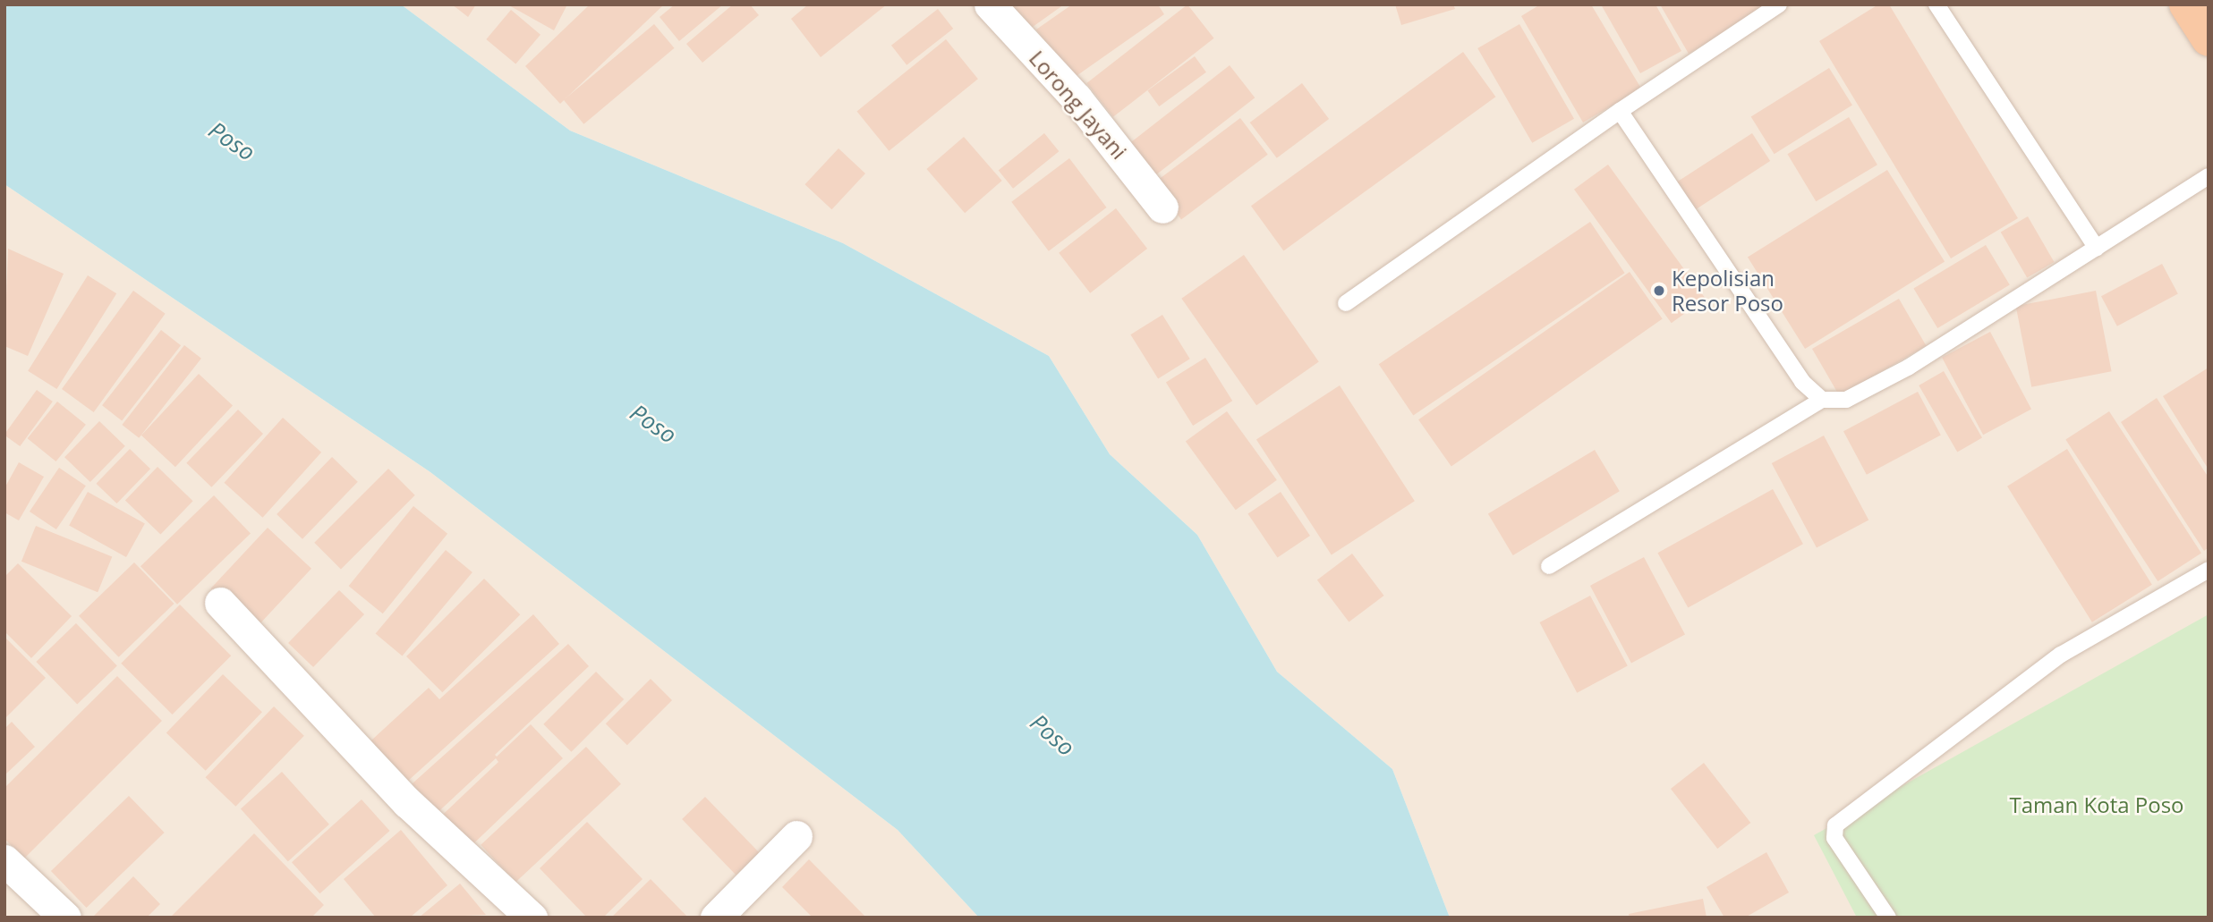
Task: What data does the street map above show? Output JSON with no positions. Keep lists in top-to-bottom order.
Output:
{
  "streets": {
    "street": ["Lorong Jayani"]
  },
  "water": ["Poso"],
  "parks": ["Taman Kota Poso"],
  "places": ["Kepolisian Resor Poso"]
}
